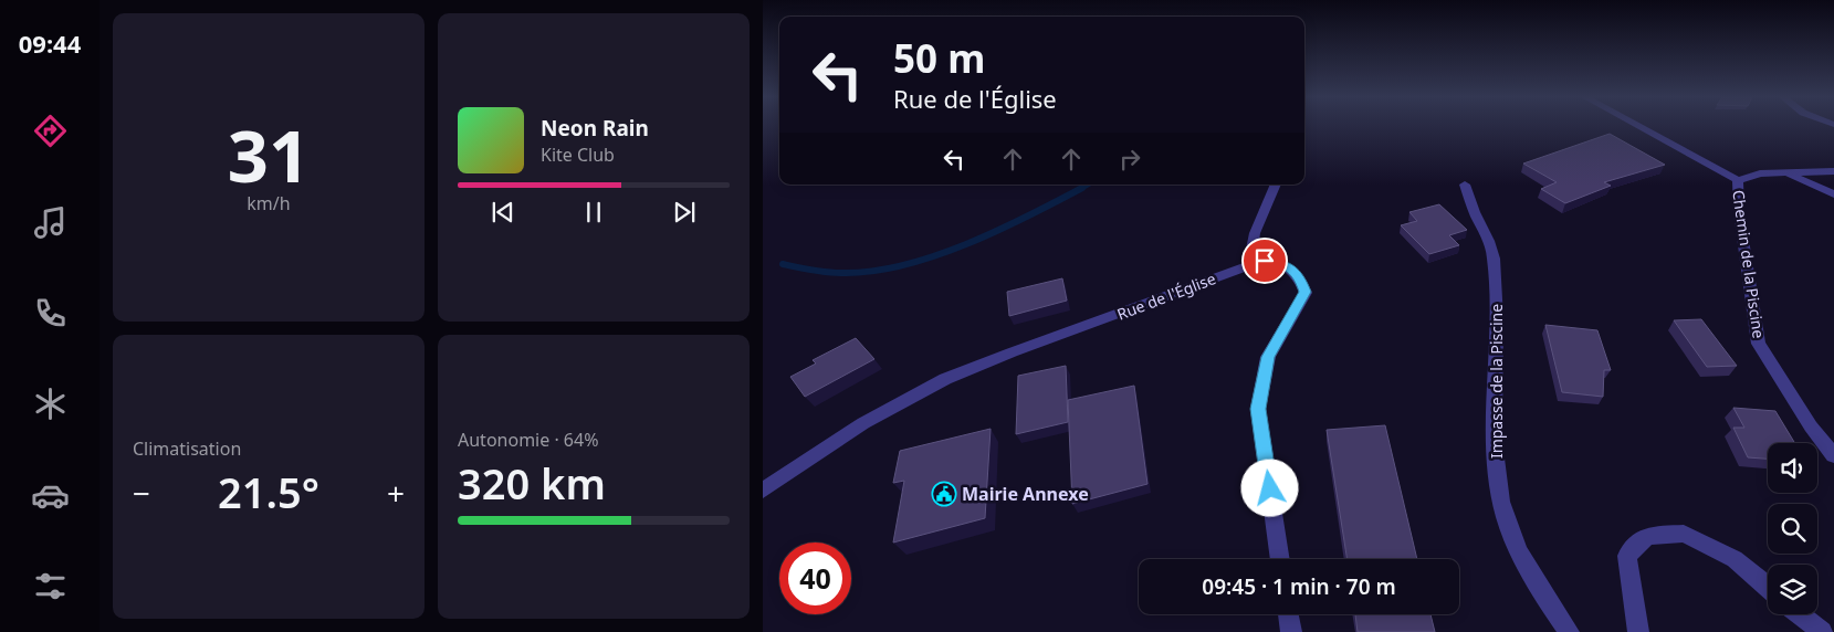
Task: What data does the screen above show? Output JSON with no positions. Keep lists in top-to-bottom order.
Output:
{
  "streets": {
    "street": ["Chemin de la Piscine", "Rue de l'Église", "Impasse de la Piscine"]
  },
  "places": {
    "public building": ["Mairie Annexe"]
  },
  "page": {
    "tabs": "09:44",
    "tile": [
      ["31", "km/h"],
      "Climatisation",
      ["Autonomie · 64%", "320 km"]
    ],
    "turn": ["50 m", "Rue de l'Église"],
    "song": ["Neon Rain", "Kite Club"],
    "heat": ["−", "21.5°", "+"],
    "limit": "40",
    "trip": "09:45 · 1 min · 70 m"
  }
}
